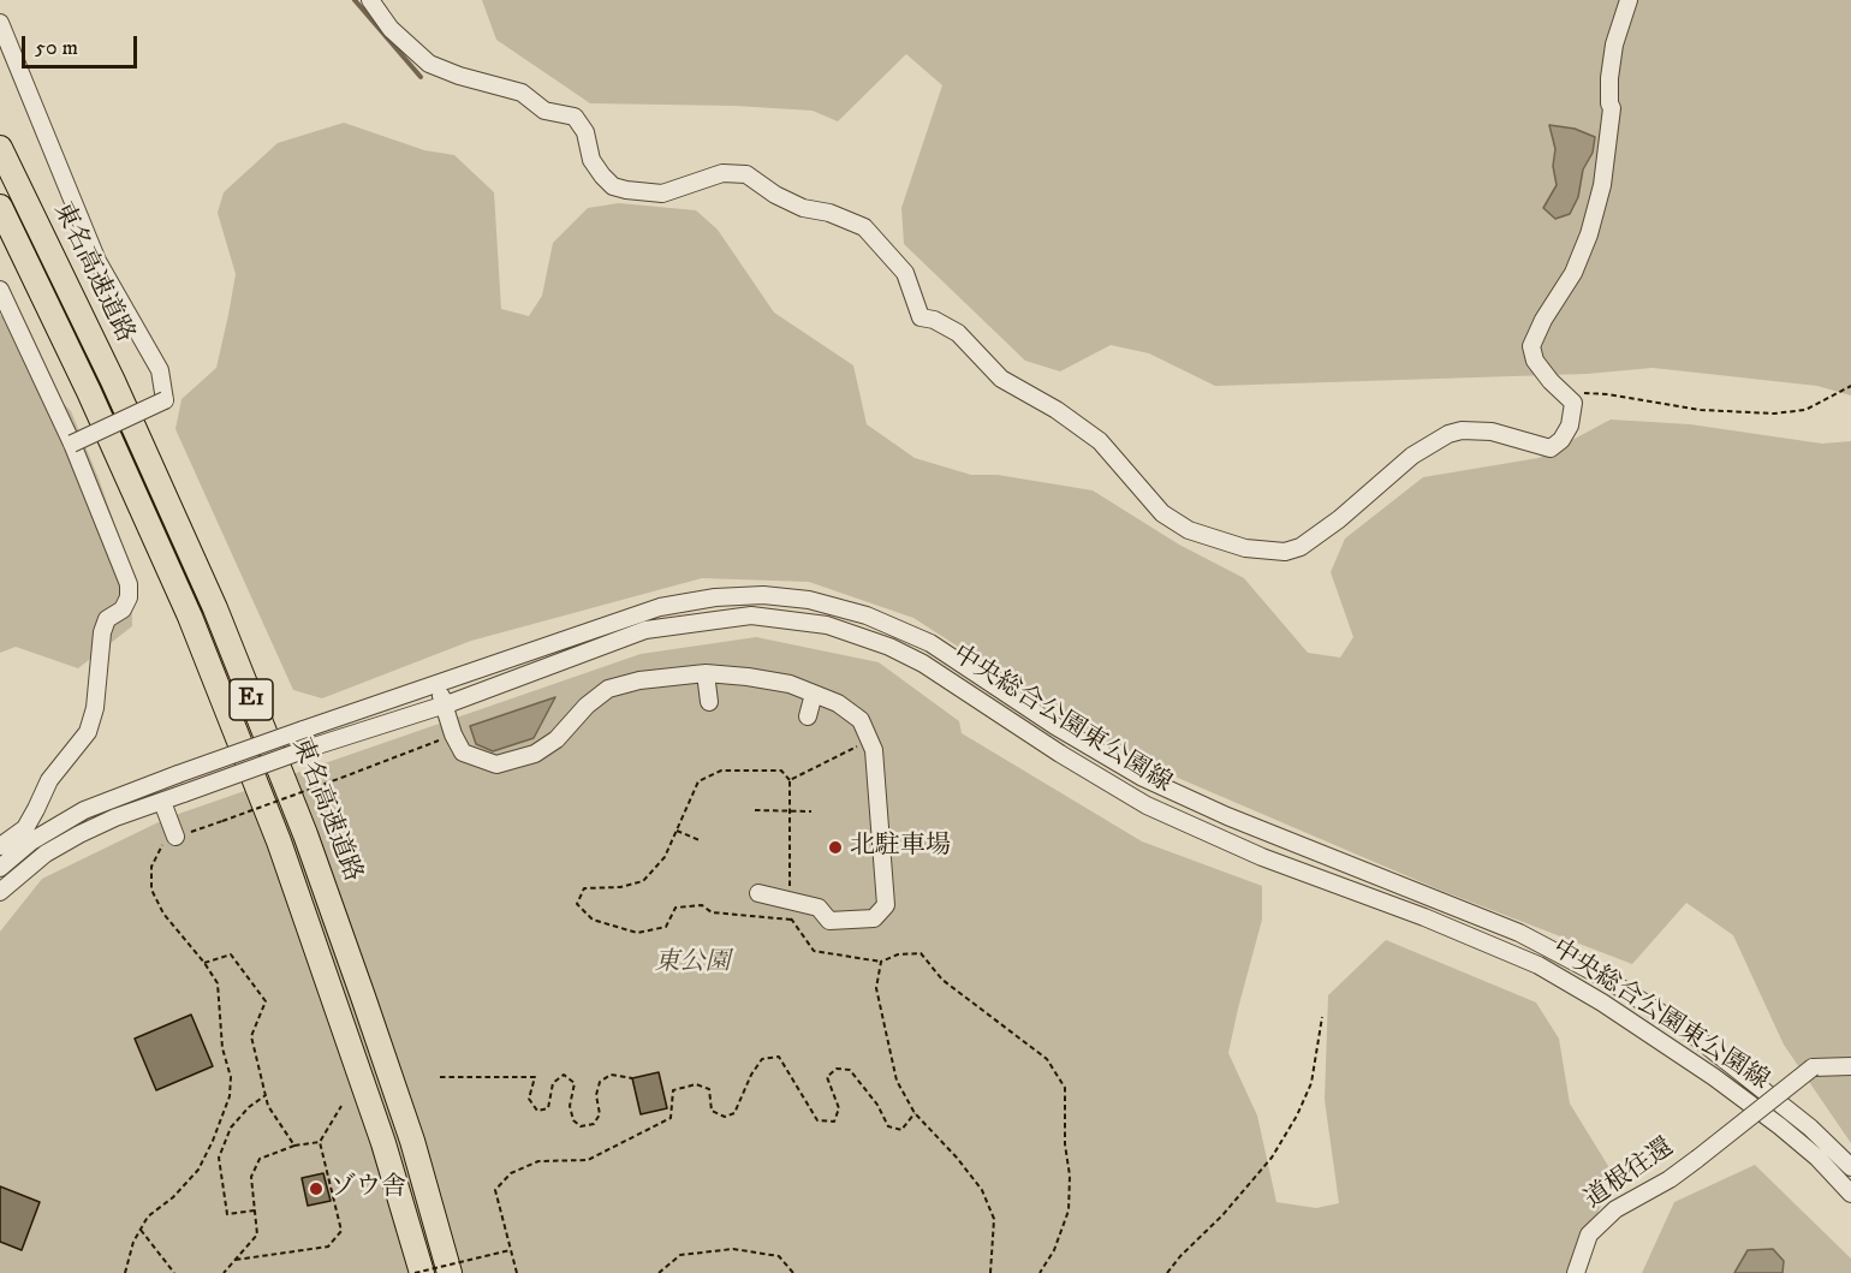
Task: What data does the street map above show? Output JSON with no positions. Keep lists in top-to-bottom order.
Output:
{
  "streets": {
    "highway": ["東名高速道路", "E1"],
    "street": ["中央総合公園東公園線", "道根往還"]
  },
  "parks": ["東公園"],
  "places": ["北駐車場", "ゾウ舎"],
  "scale_bar": "50 m"
}
